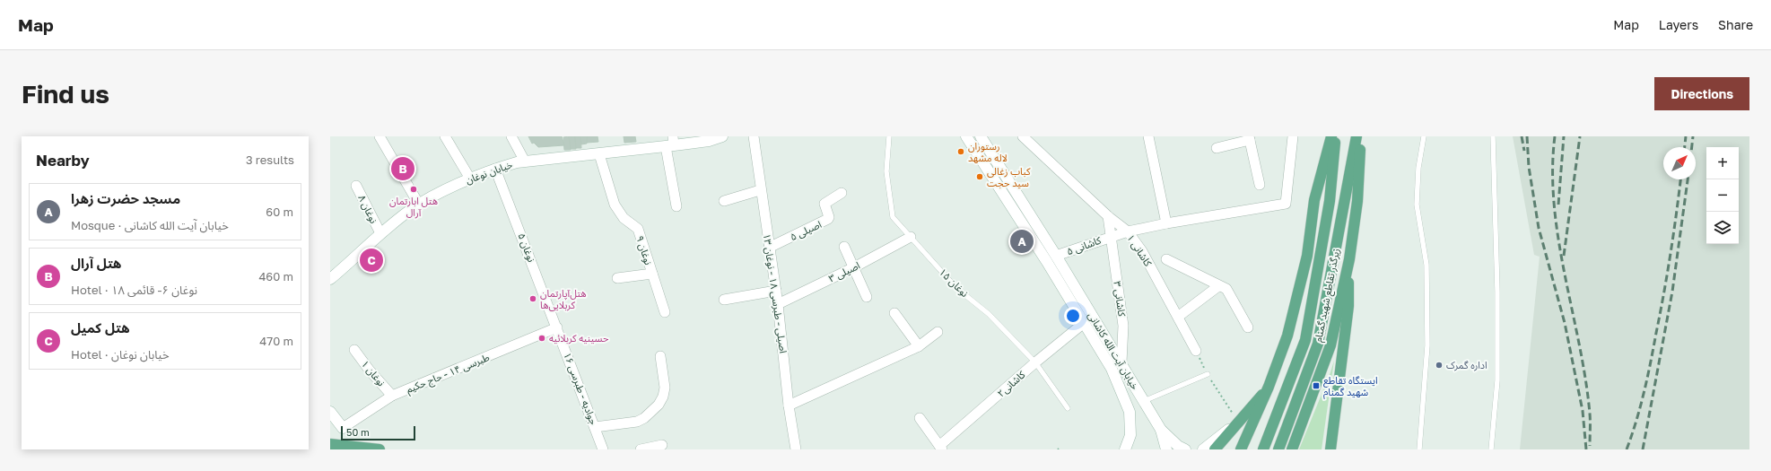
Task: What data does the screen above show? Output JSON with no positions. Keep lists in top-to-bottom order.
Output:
{
  "streets": {
    "main road": ["خیابان نوغان", "زیرگذر تقاطع شهید گمنام", "خیابان آیت الله کاشانی"],
    "street": [
      "نوغان ۸",
      "اصیلی ۵",
      "کاشانی ۵",
      "نوغان ۵",
      "نوغان ۹",
      "کاشانی ۱",
      "اصیلی ۳",
      "اصیلی - طبرسی ۱۸ - نوغان ۱۳",
      "کاشانی ۳",
      "نوغان ۱",
      "طبرسی ۱۴ - حاج حکیم",
      "کاشانی۲",
      "جوادیه - طبرسی ۱۶"
    ],
    "lane": ["نوغان ۱۵"]
  },
  "crossings": [
    ["خیابان نوغان", "نوغان ۸"],
    ["خیابان نوغان", "نوغان ۵"],
    ["خیابان نوغان", "نوغان ۹"],
    ["اصیلی ۵", "اصیلی - طبرسی ۱۸ - نوغان ۱۳"],
    ["کاشانی ۵", "کاشانی ۱"],
    ["کاشانی ۵", "کاشانی ۳"],
    ["کاشانی ۵", "خیابان آیت الله کاشانی"],
    ["نوغان ۵", "طبرسی ۱۴ - حاج حکیم"],
    ["نوغان ۵", "جوادیه - طبرسی ۱۶"],
    ["کاشانی ۱", "کاشانی ۳"],
    ["اصیلی ۳", "نوغان ۱۵"],
    ["اصیلی ۳", "اصیلی - طبرسی ۱۸ - نوغان ۱۳"],
    ["نوغان ۱۵", "کاشانی۲"],
    ["کاشانی ۳", "خیابان آیت الله کاشانی"],
    ["خیابان آیت الله کاشانی", "کاشانی۲"],
    ["نوغان ۱", "طبرسی ۱۴ - حاج حکیم"],
    ["طبرسی ۱۴ - حاج حکیم", "جوادیه - طبرسی ۱۶"]
  ],
  "places": {
    "other": [
      "رستوران لاله مشهد",
      "کباب زغالی سید حجت",
      "هتل ابارتمان آرال",
      "هتل‌آپارتمان کربلایی‌ها",
      "حسینیه کربلائیه",
      "اداره گمرک"
    ],
    "transit": ["ایستگاه تقاطع شهید گمنام"]
  },
  "scale_bar": "50 m",
  "north": "top right",
  "page": {
    "header": "Map",
    "nav": ["Map", "Layers", "Share"],
    "buttons": "Directions",
    "title": "Find us",
    "heading": ["Nearby", "3 results"],
    "map_buttons": ["+", "−"],
    "pins": ["B", "A", "C"],
    "list": [
      {
        "mark": "A",
        "name": "مسجد حضرت زهرا",
        "note": "Mosque · خیابان آیت الله کاشانی",
        "value": "60 m"
      },
      {
        "mark": "B",
        "name": "هتل آرال",
        "note": "Hotel · نوغان ۶- قائمی ۱۸",
        "value": "460 m"
      },
      {
        "mark": "C",
        "name": "هتل کمیل",
        "note": "Hotel · خیابان نوغان",
        "value": "470 m"
      }
    ],
    "scale": "50 m"
  }
}
